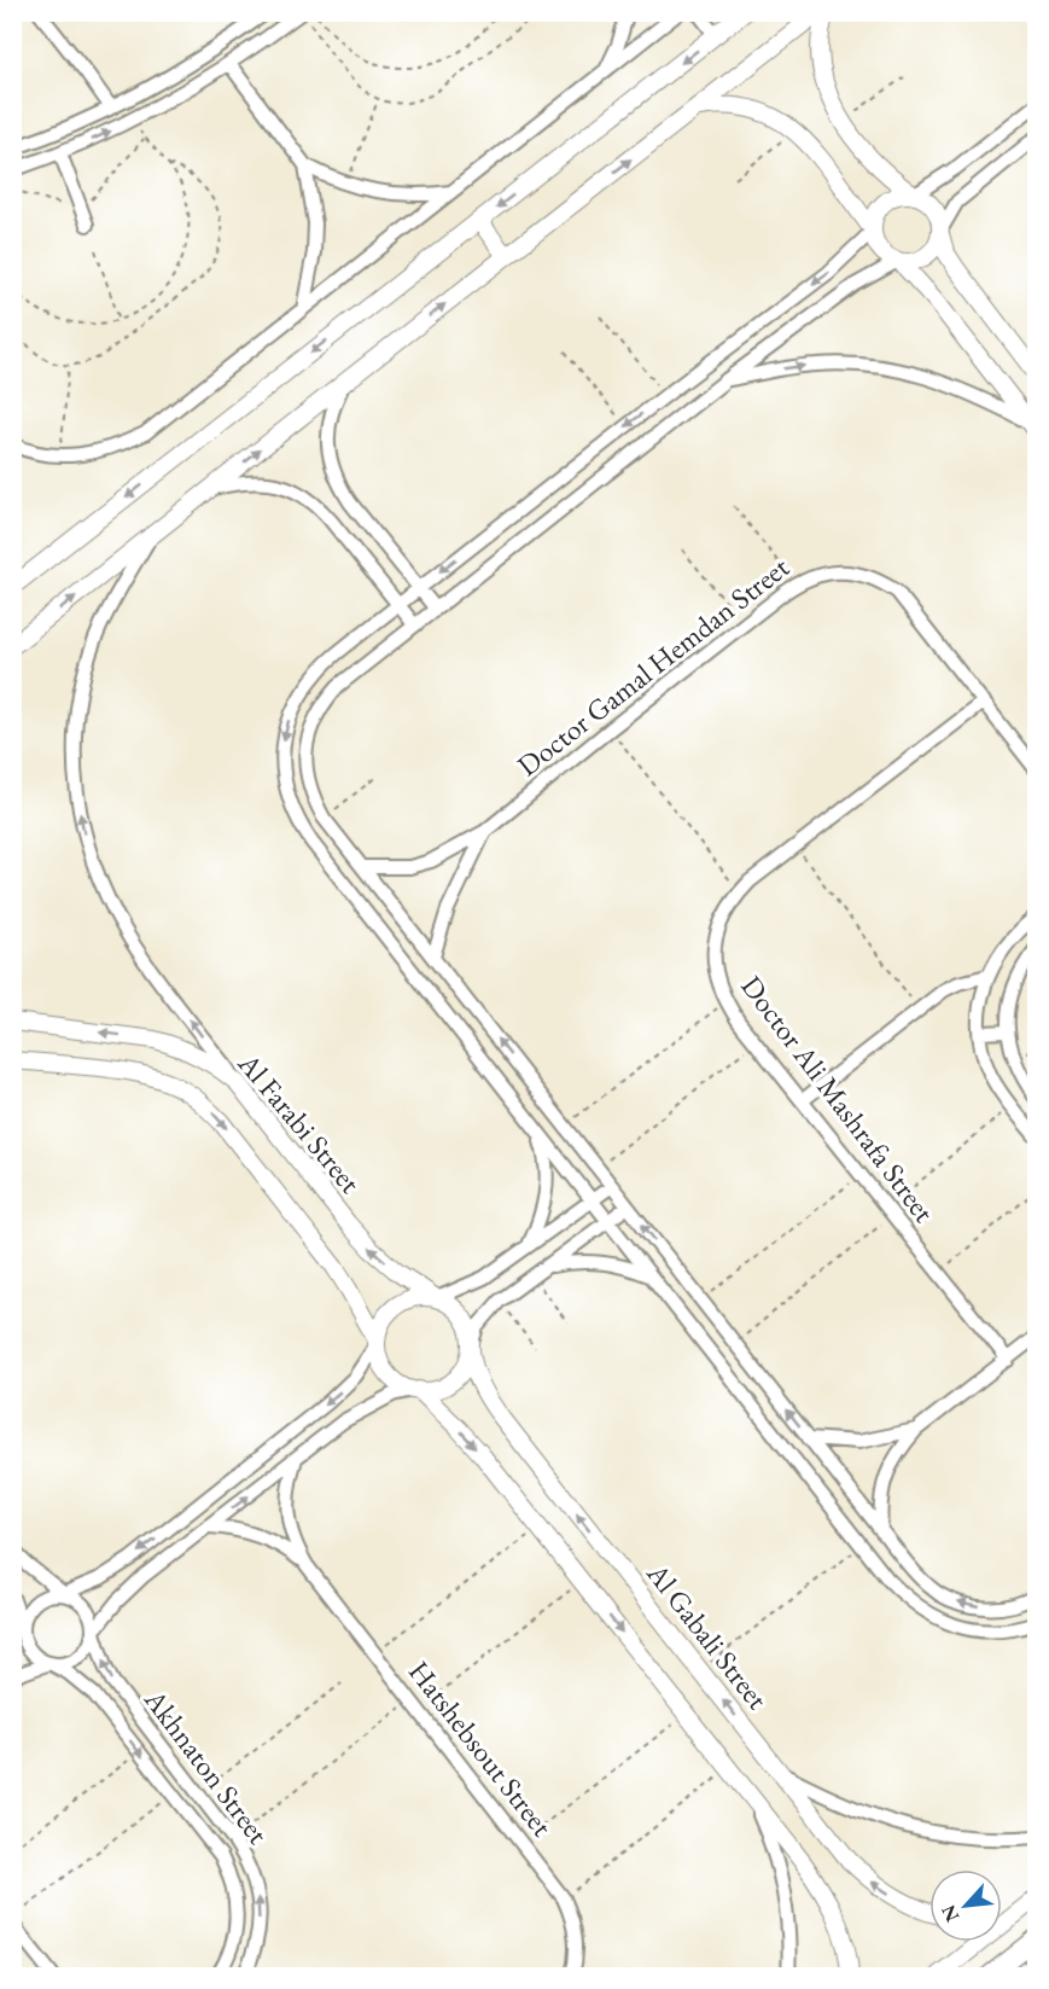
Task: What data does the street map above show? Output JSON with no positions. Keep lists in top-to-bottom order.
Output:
{
  "streets": {
    "street": [
      "Doctor Gamal Hemdan Street",
      "Doctor Ali Mashrafa Street",
      "Al Farabi Street",
      "Al Gabali Street",
      "Hatshebsout Street",
      "Akhnaton Street"
    ]
  },
  "crossings": [
    ["Doctor Gamal Hemdan Street", "Doctor Ali Mashrafa Street"],
    ["Al Farabi Street", "Al Gabali Street"]
  ],
  "north": "bottom left"
}
